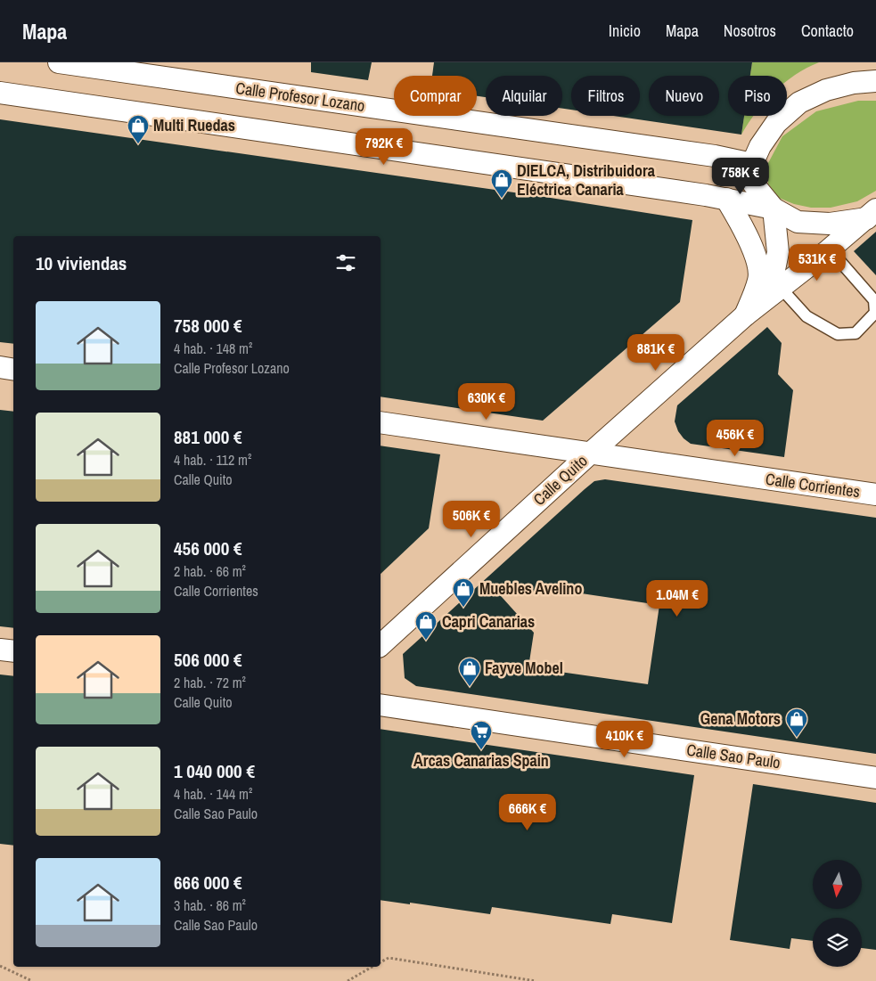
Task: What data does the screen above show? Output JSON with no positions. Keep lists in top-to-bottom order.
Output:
{
  "streets": {
    "street": [
      "Calle Profesor Lozano",
      "Calle Quito",
      "Calle Corrientes",
      "Calle Sao Paulo"
    ]
  },
  "crossings": [
    ["Calle Quito", "Calle Corrientes"]
  ],
  "places": {
    "shop": [
      "Multi Ruedas",
      "DIELCA, Distribuidora Eléctrica Canaria",
      "Muebles Avelino",
      "Capri Canarias",
      "Fayve Mobel",
      "Gena Motors"
    ],
    "supermarket": ["Arcas Canarias Spain"]
  },
  "north": "bottom",
  "page": {
    "header": "Mapa",
    "nav": [
      "Inicio",
      "Mapa",
      "Nosotros",
      "Contacto"
    ],
    "chip": [
      "Comprar",
      "Alquilar",
      "Filtros",
      "Nuevo",
      "Piso"
    ],
    "price": [
      "792K €",
      "758K €",
      "531K €",
      "881K €",
      "630K €",
      "456K €",
      "506K €",
      "1.04M €",
      "410K €",
      "666K €"
    ],
    "heading": "10 viviendas",
    "list": [
      {
        "name": "758 000 €",
        "note": "4 hab. · 148 m² · Calle Profesor Lozano"
      },
      {
        "name": "881 000 €",
        "note": "4 hab. · 112 m² · Calle Quito"
      },
      {
        "name": "456 000 €",
        "note": "2 hab. · 66 m² · Calle Corrientes"
      },
      {
        "name": "506 000 €",
        "note": "2 hab. · 72 m² · Calle Quito"
      },
      {
        "name": "1 040 000 €",
        "note": "4 hab. · 144 m² · Calle Sao Paulo"
      },
      {
        "name": "666 000 €",
        "note": "3 hab. · 86 m² · Calle Sao Paulo"
      }
    ]
  }
}
